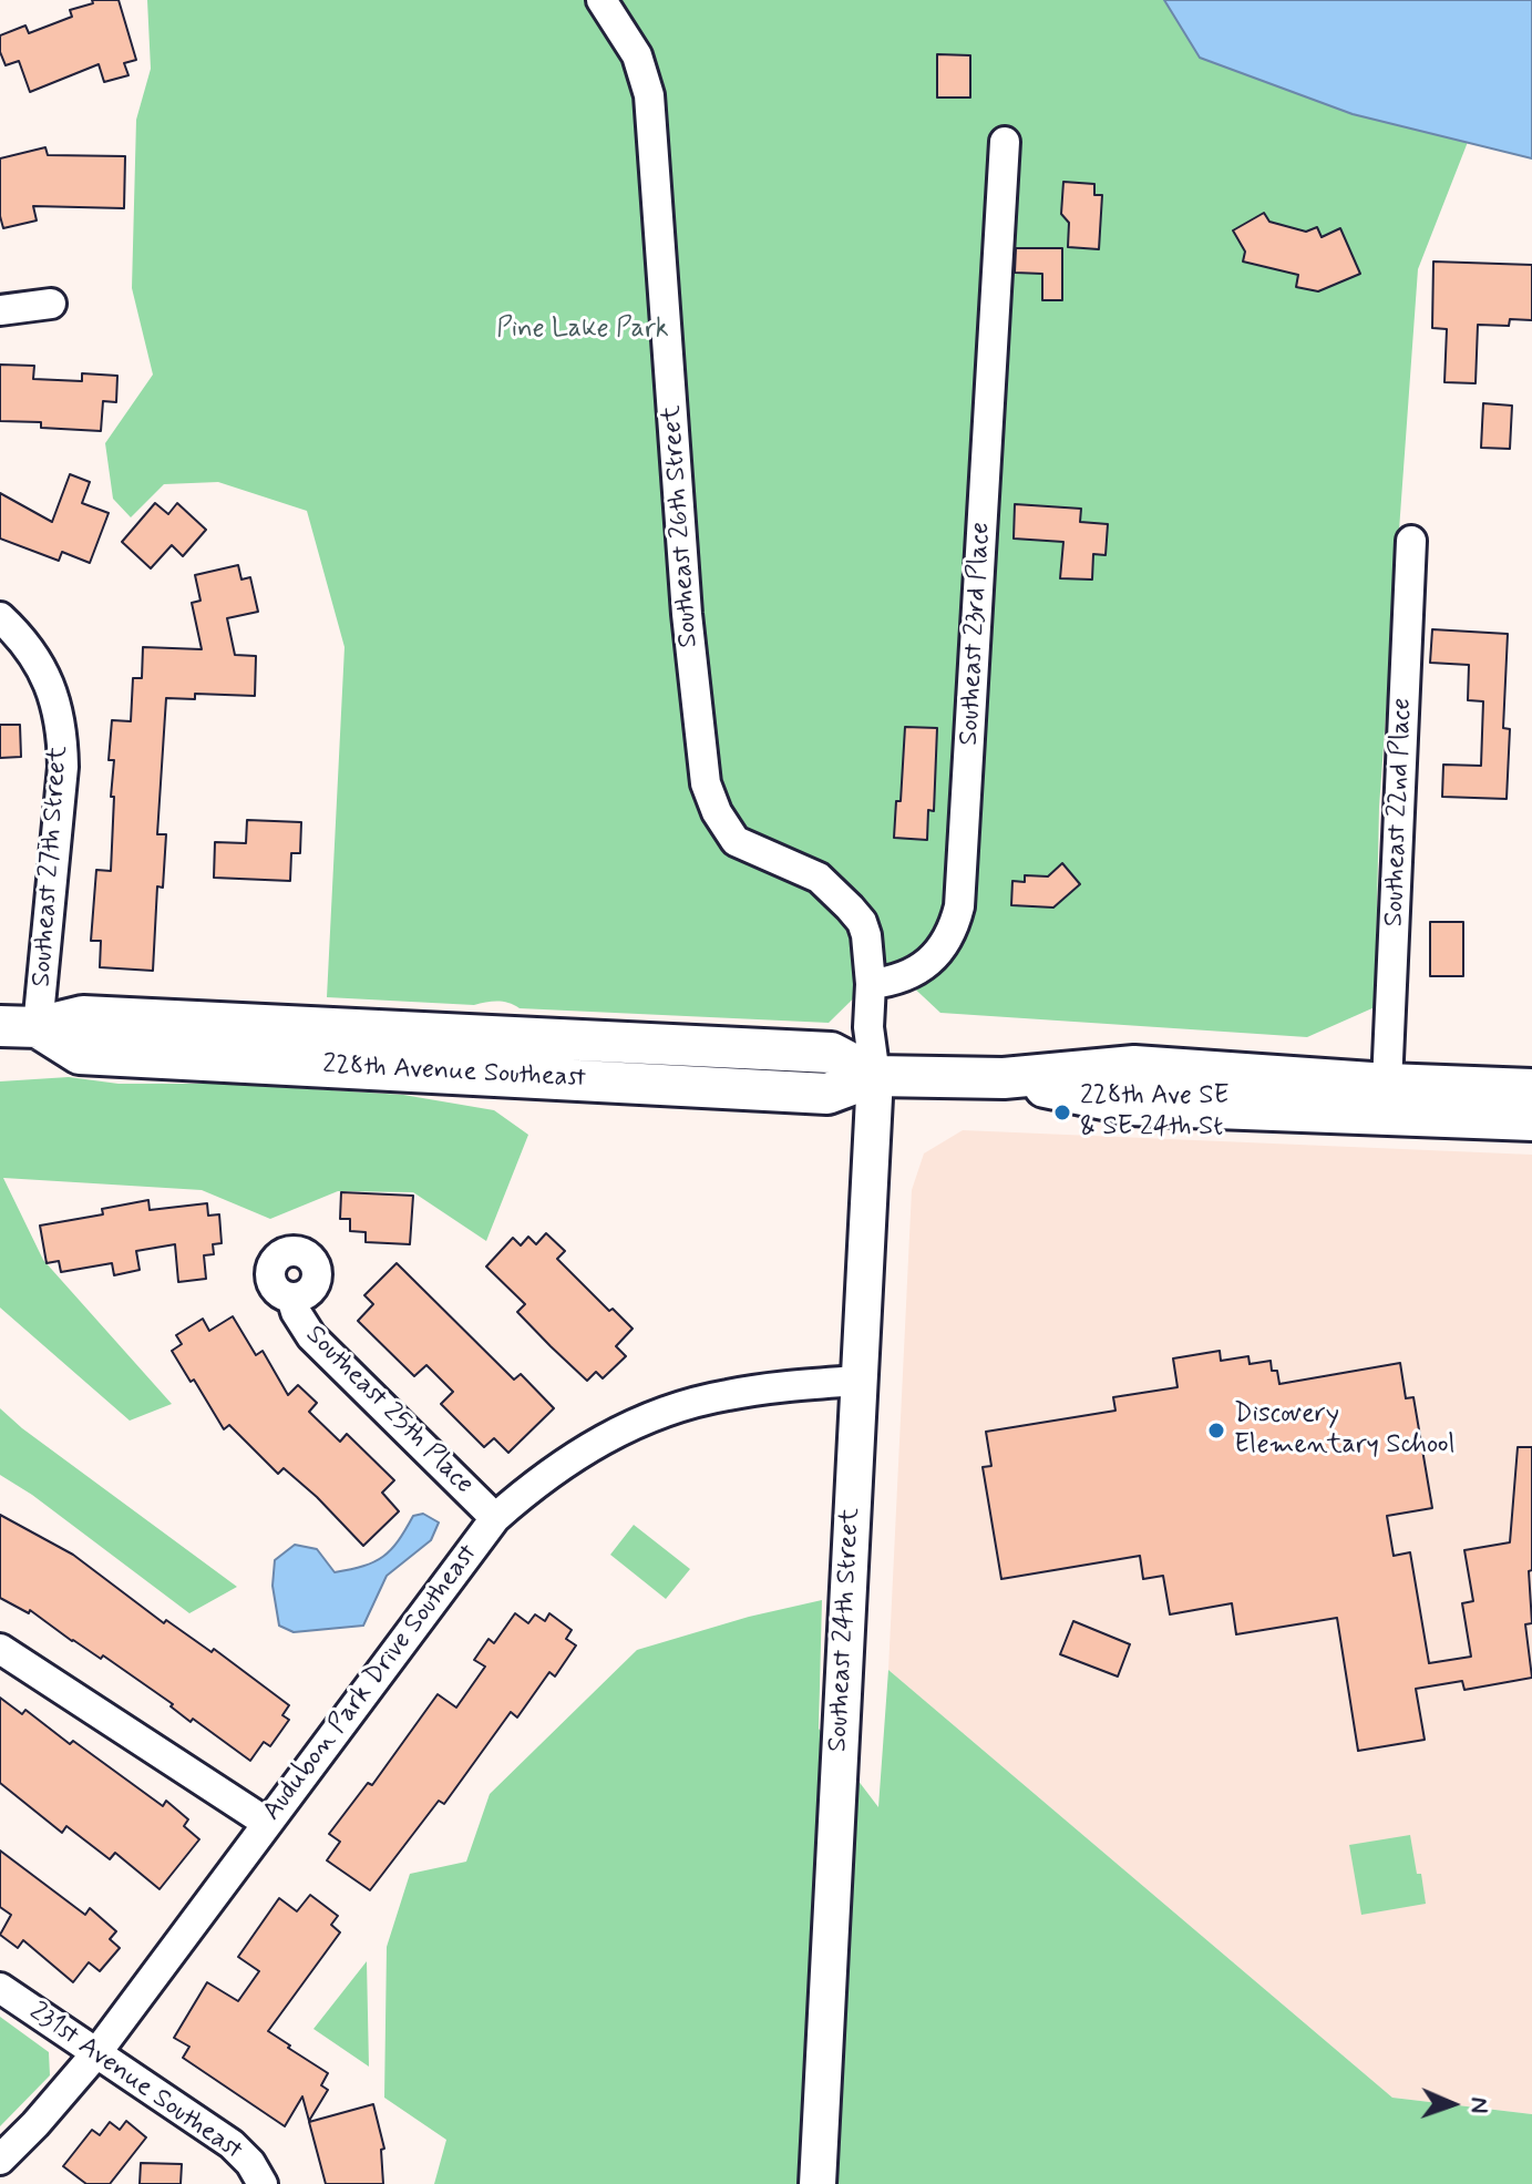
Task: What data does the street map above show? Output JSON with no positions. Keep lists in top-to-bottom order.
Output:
{
  "streets": {
    "main road": ["228th Avenue Southeast"],
    "street": [
      "Southeast 26th Street",
      "Southeast 23rd Place",
      "Southeast 22nd Place",
      "Southeast 27th Street",
      "Southeast 25th Place",
      "Southeast 24th Street",
      "Audubon Park Drive Southeast",
      "231st Avenue Southeast"
    ]
  },
  "crossings": [
    ["Southeast 26th Street", "Southeast 23rd Place"],
    ["Southeast 22nd Place", "228th Avenue Southeast"],
    ["Southeast 27th Street", "228th Avenue Southeast"],
    ["228th Avenue Southeast", "Southeast 24th Street"],
    ["Southeast 25th Place", "Audubon Park Drive Southeast"],
    ["Southeast 24th Street", "Audubon Park Drive Southeast"],
    ["Audubon Park Drive Southeast", "231st Avenue Southeast"]
  ],
  "parks": ["Pine Lake Park"],
  "places": ["228th Ave SE & SE 24th St", "Discovery Elementary School"],
  "north": "right"
}
